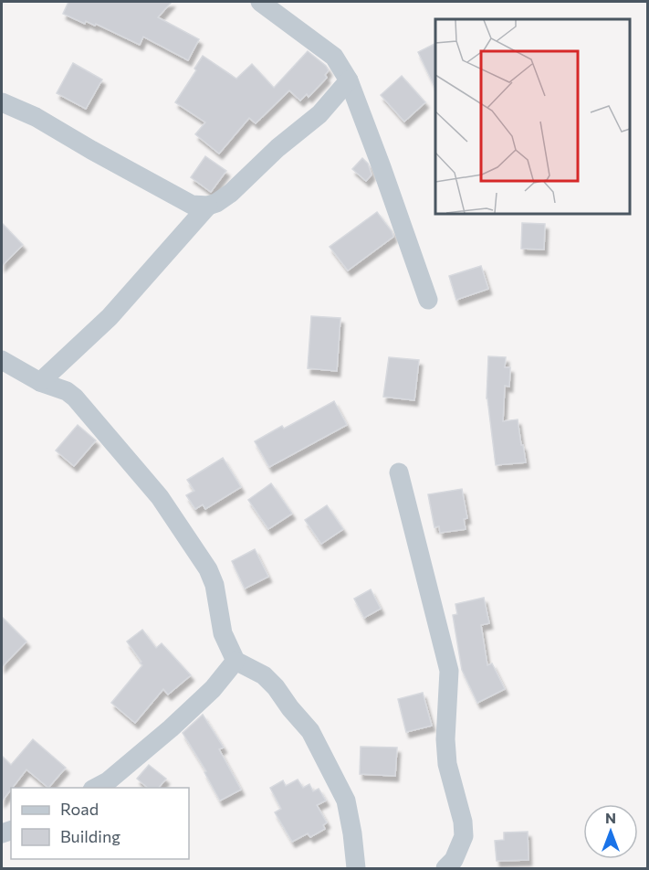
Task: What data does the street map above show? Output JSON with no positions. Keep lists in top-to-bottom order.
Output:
{
  "legend": ["Road", "Building"],
  "north": "top"
}
